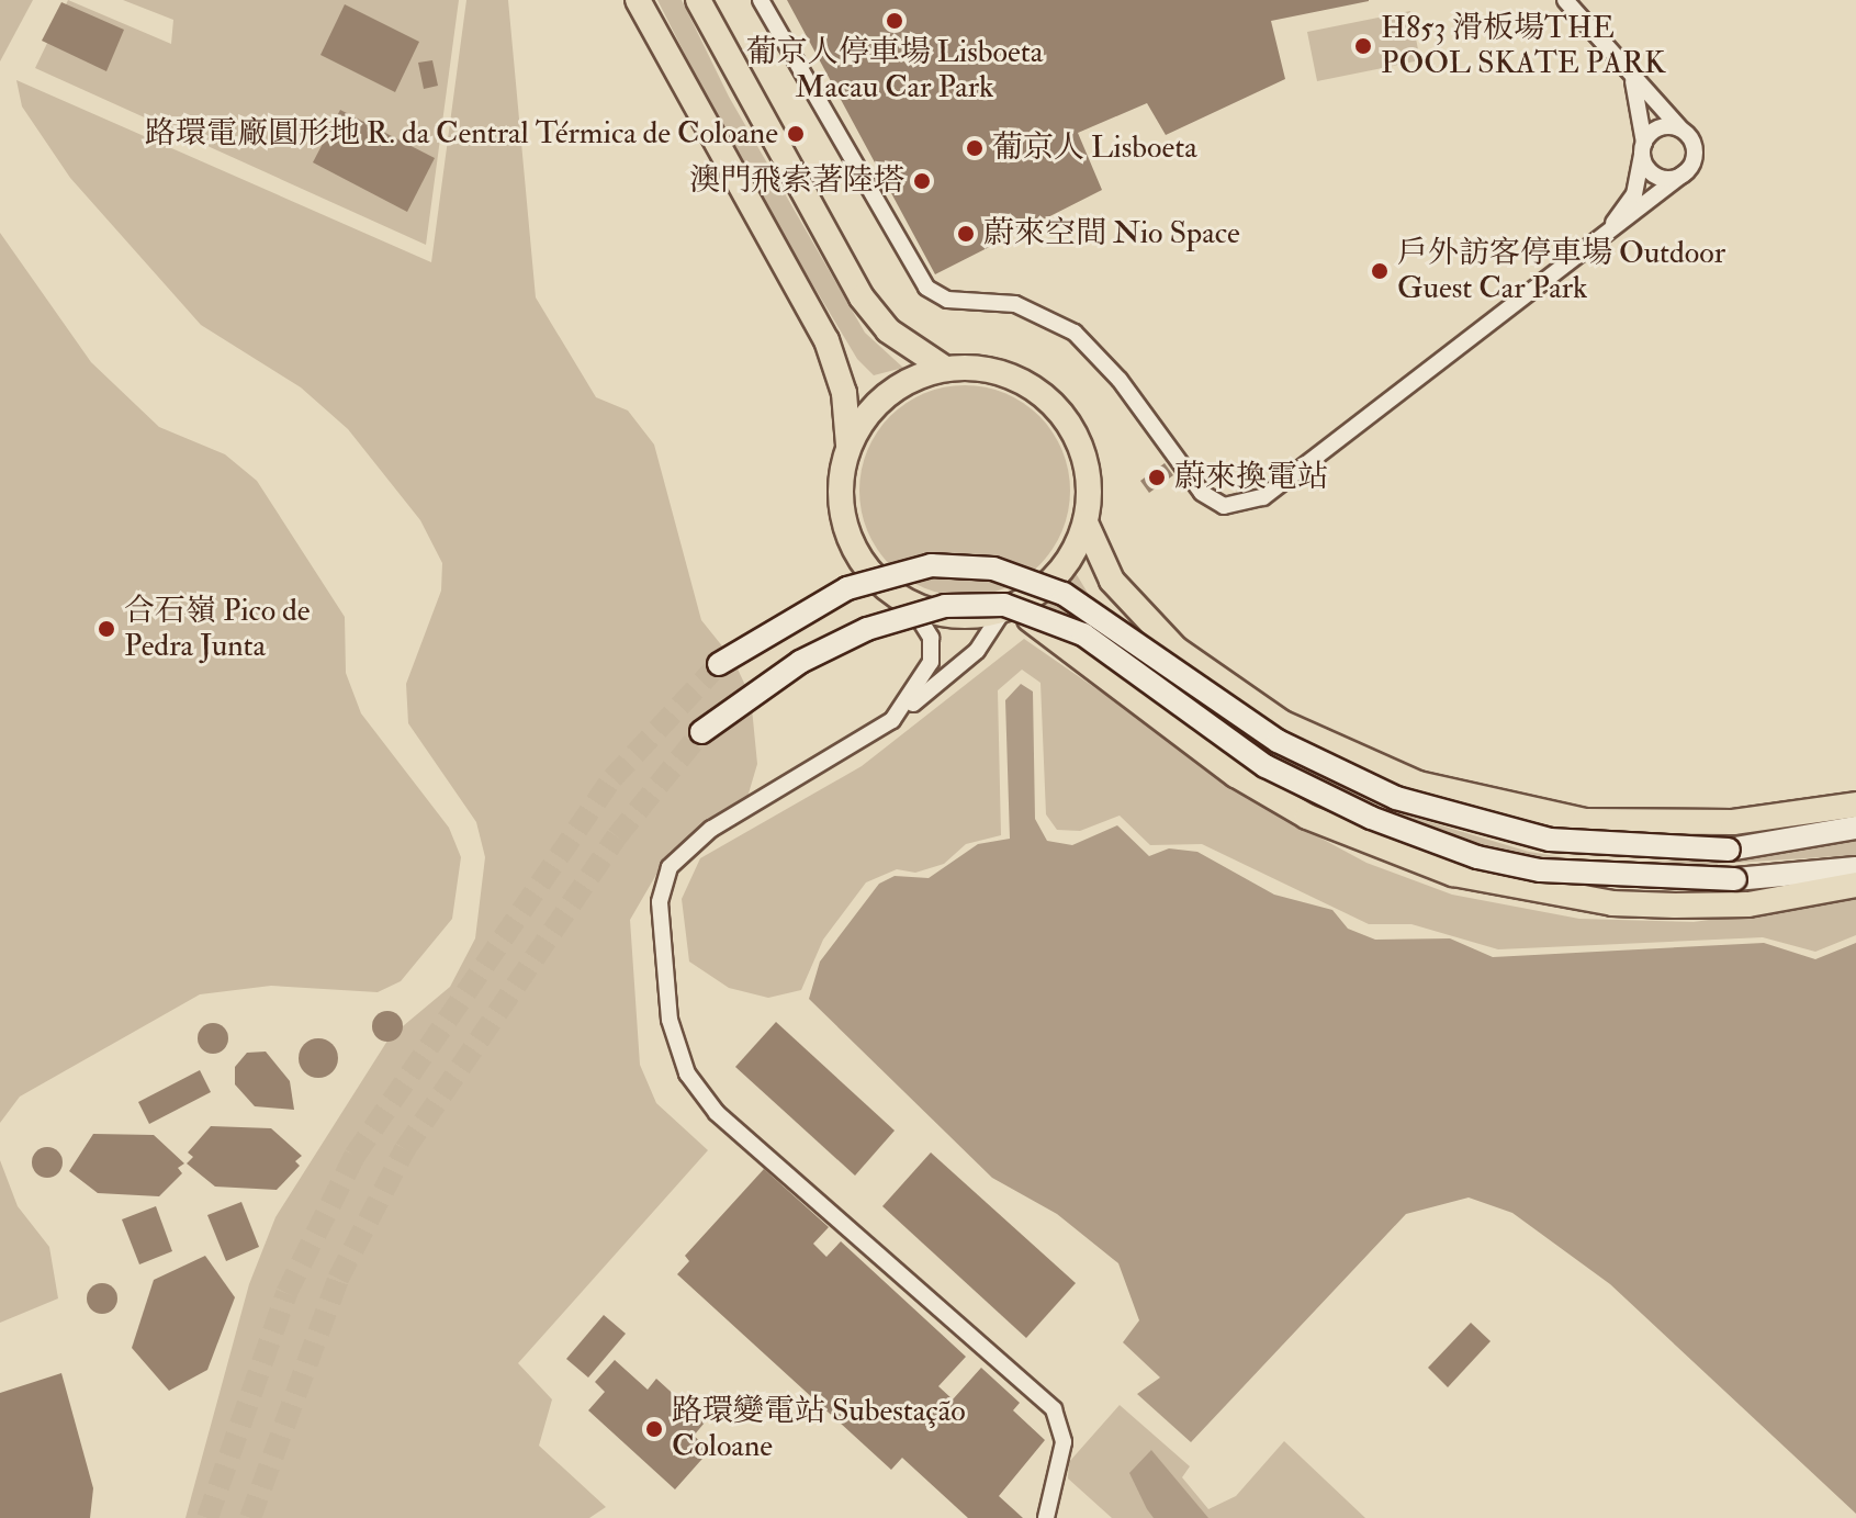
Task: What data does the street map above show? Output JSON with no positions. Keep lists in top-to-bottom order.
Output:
{
  "places": [
    "葡京人停車場 Lisboeta Macau Car Park",
    "H853 滑板場THE POOL SKATE PARK",
    "路環電廠圓形地 R. da Central Térmica de Coloane",
    "葡京人 Lisboeta",
    "澳門飛索著陸塔",
    "蔚來空間 Nio Space",
    "戶外訪客停車場 Outdoor Guest Car Park",
    "蔚來換電站",
    "合石嶺 Pico de Pedra Junta",
    "路環變電站 Subestação Coloane"
  ]
}
